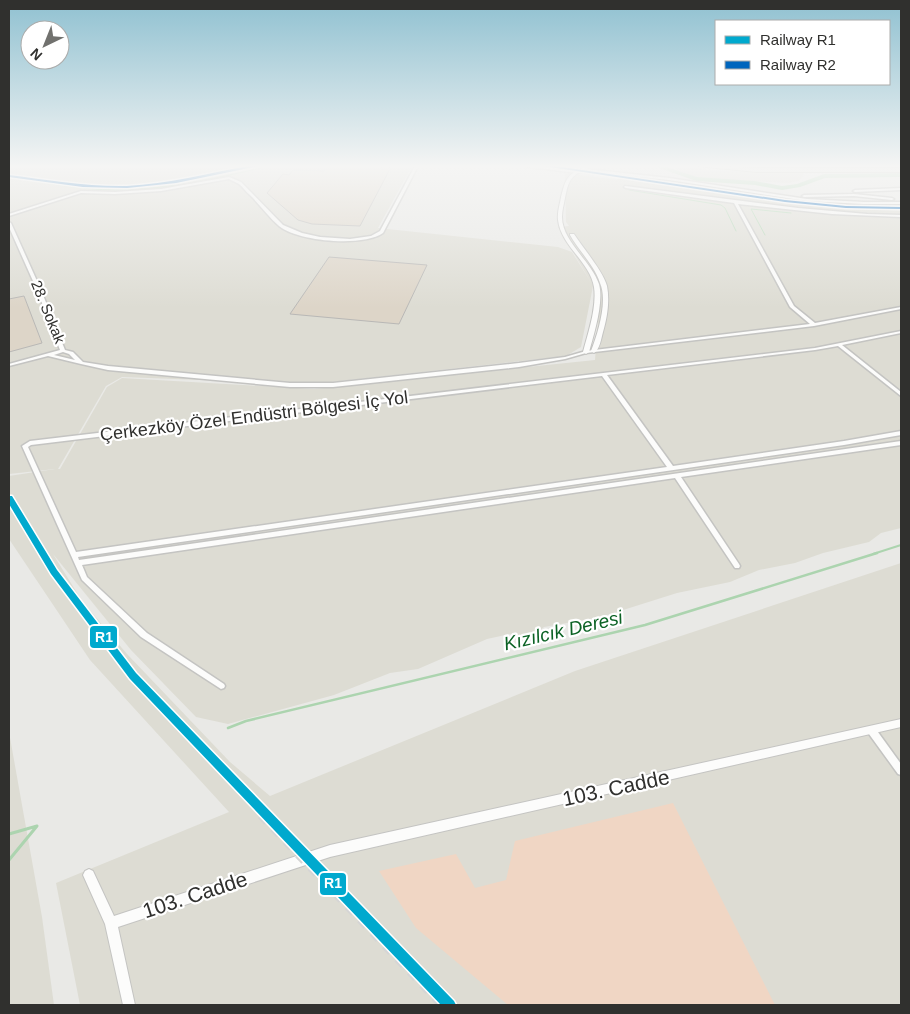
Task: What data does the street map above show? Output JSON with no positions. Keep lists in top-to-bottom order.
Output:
{
  "streets": {
    "street": ["28. Sokak", "Çerkezköy Özel Endüstri Bölgesi İç Yol", "103. Cadde"]
  },
  "water": ["Kızılcık Deresi"],
  "lines": ["rail line R1"],
  "legend": ["Railway R1", "Railway R2"],
  "north": "bottom left"
}
